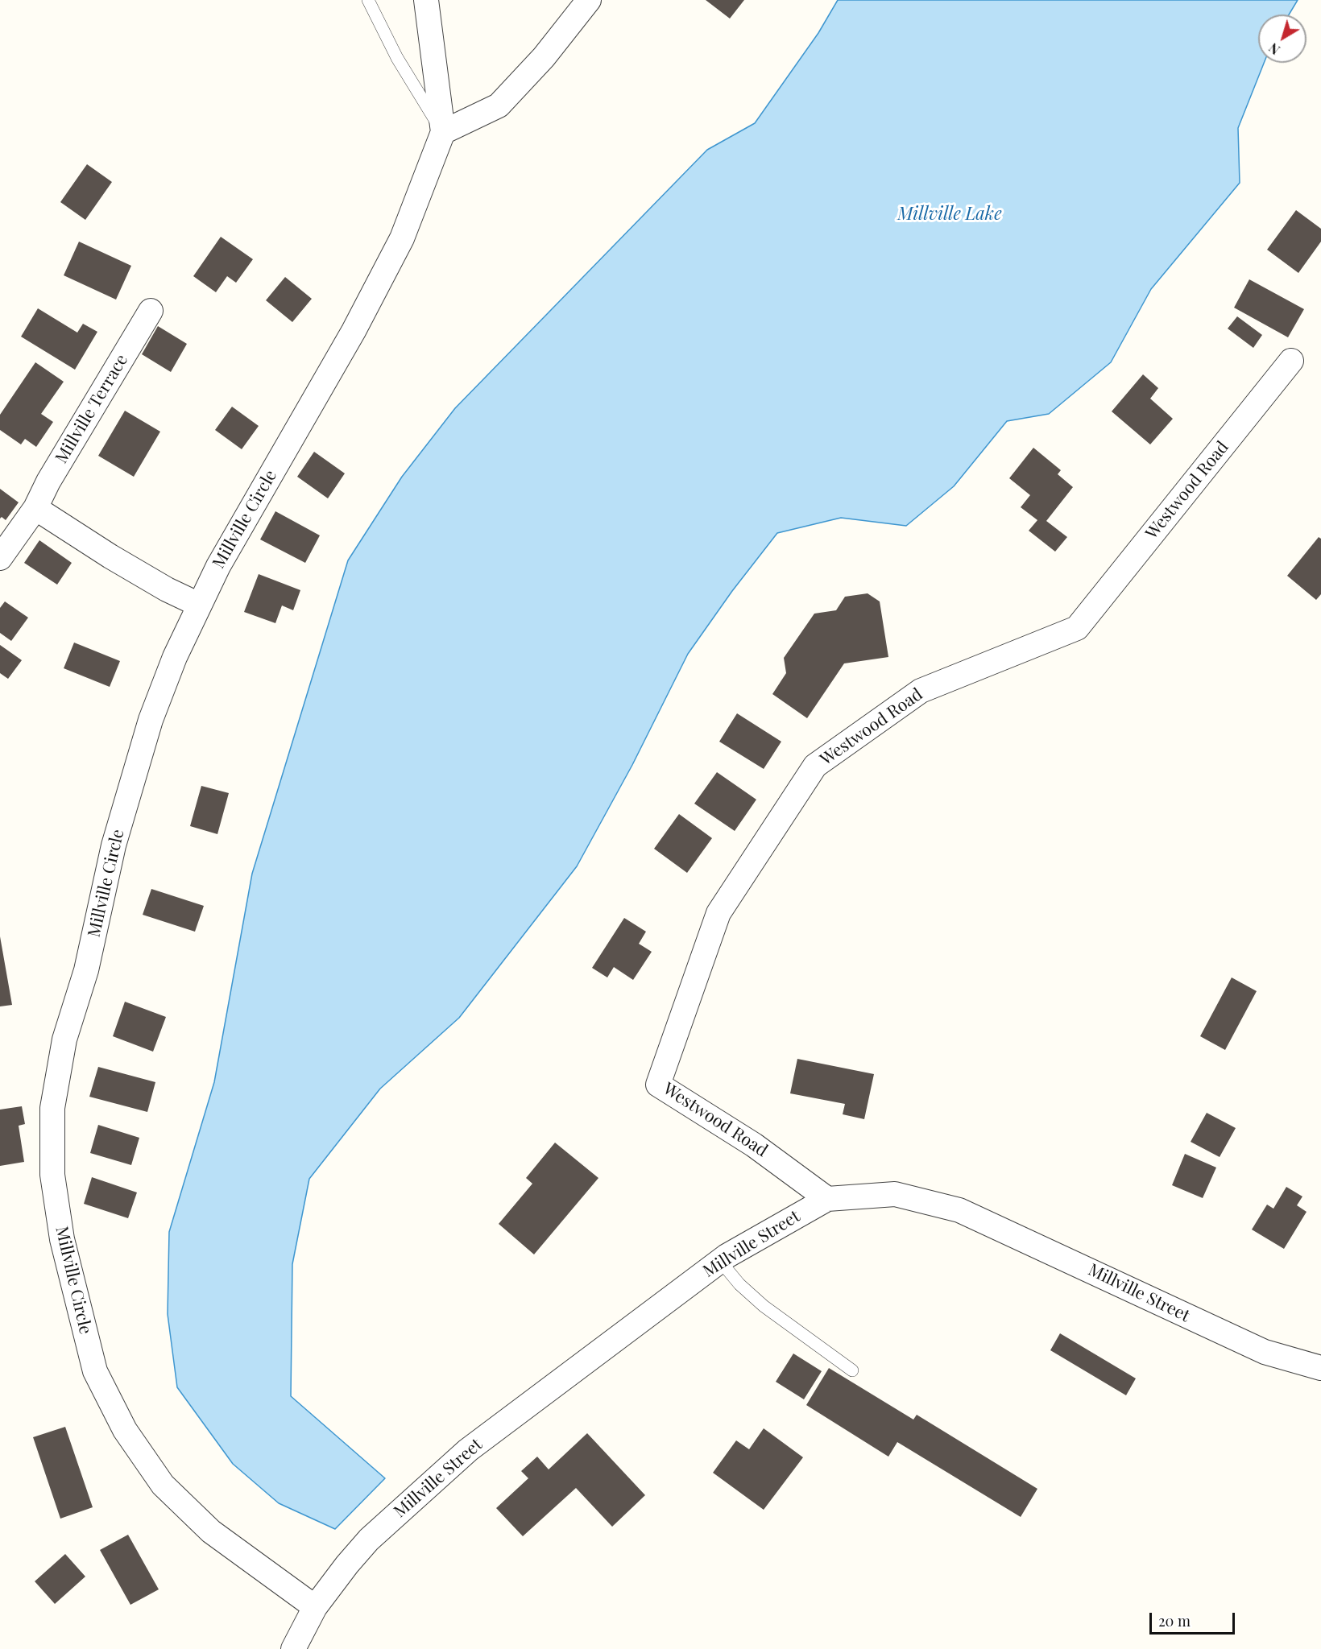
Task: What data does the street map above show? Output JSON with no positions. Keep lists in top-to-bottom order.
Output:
{
  "streets": {
    "street": [
      "Millville Terrace",
      "Westwood Road",
      "Millville Circle",
      "Millville Street"
    ]
  },
  "crossings": [
    ["Westwood Road", "Millville Street"],
    ["Millville Circle", "Millville Street"]
  ],
  "water": ["Millville Lake"],
  "scale_bar": "20 m",
  "north": "bottom left"
}
